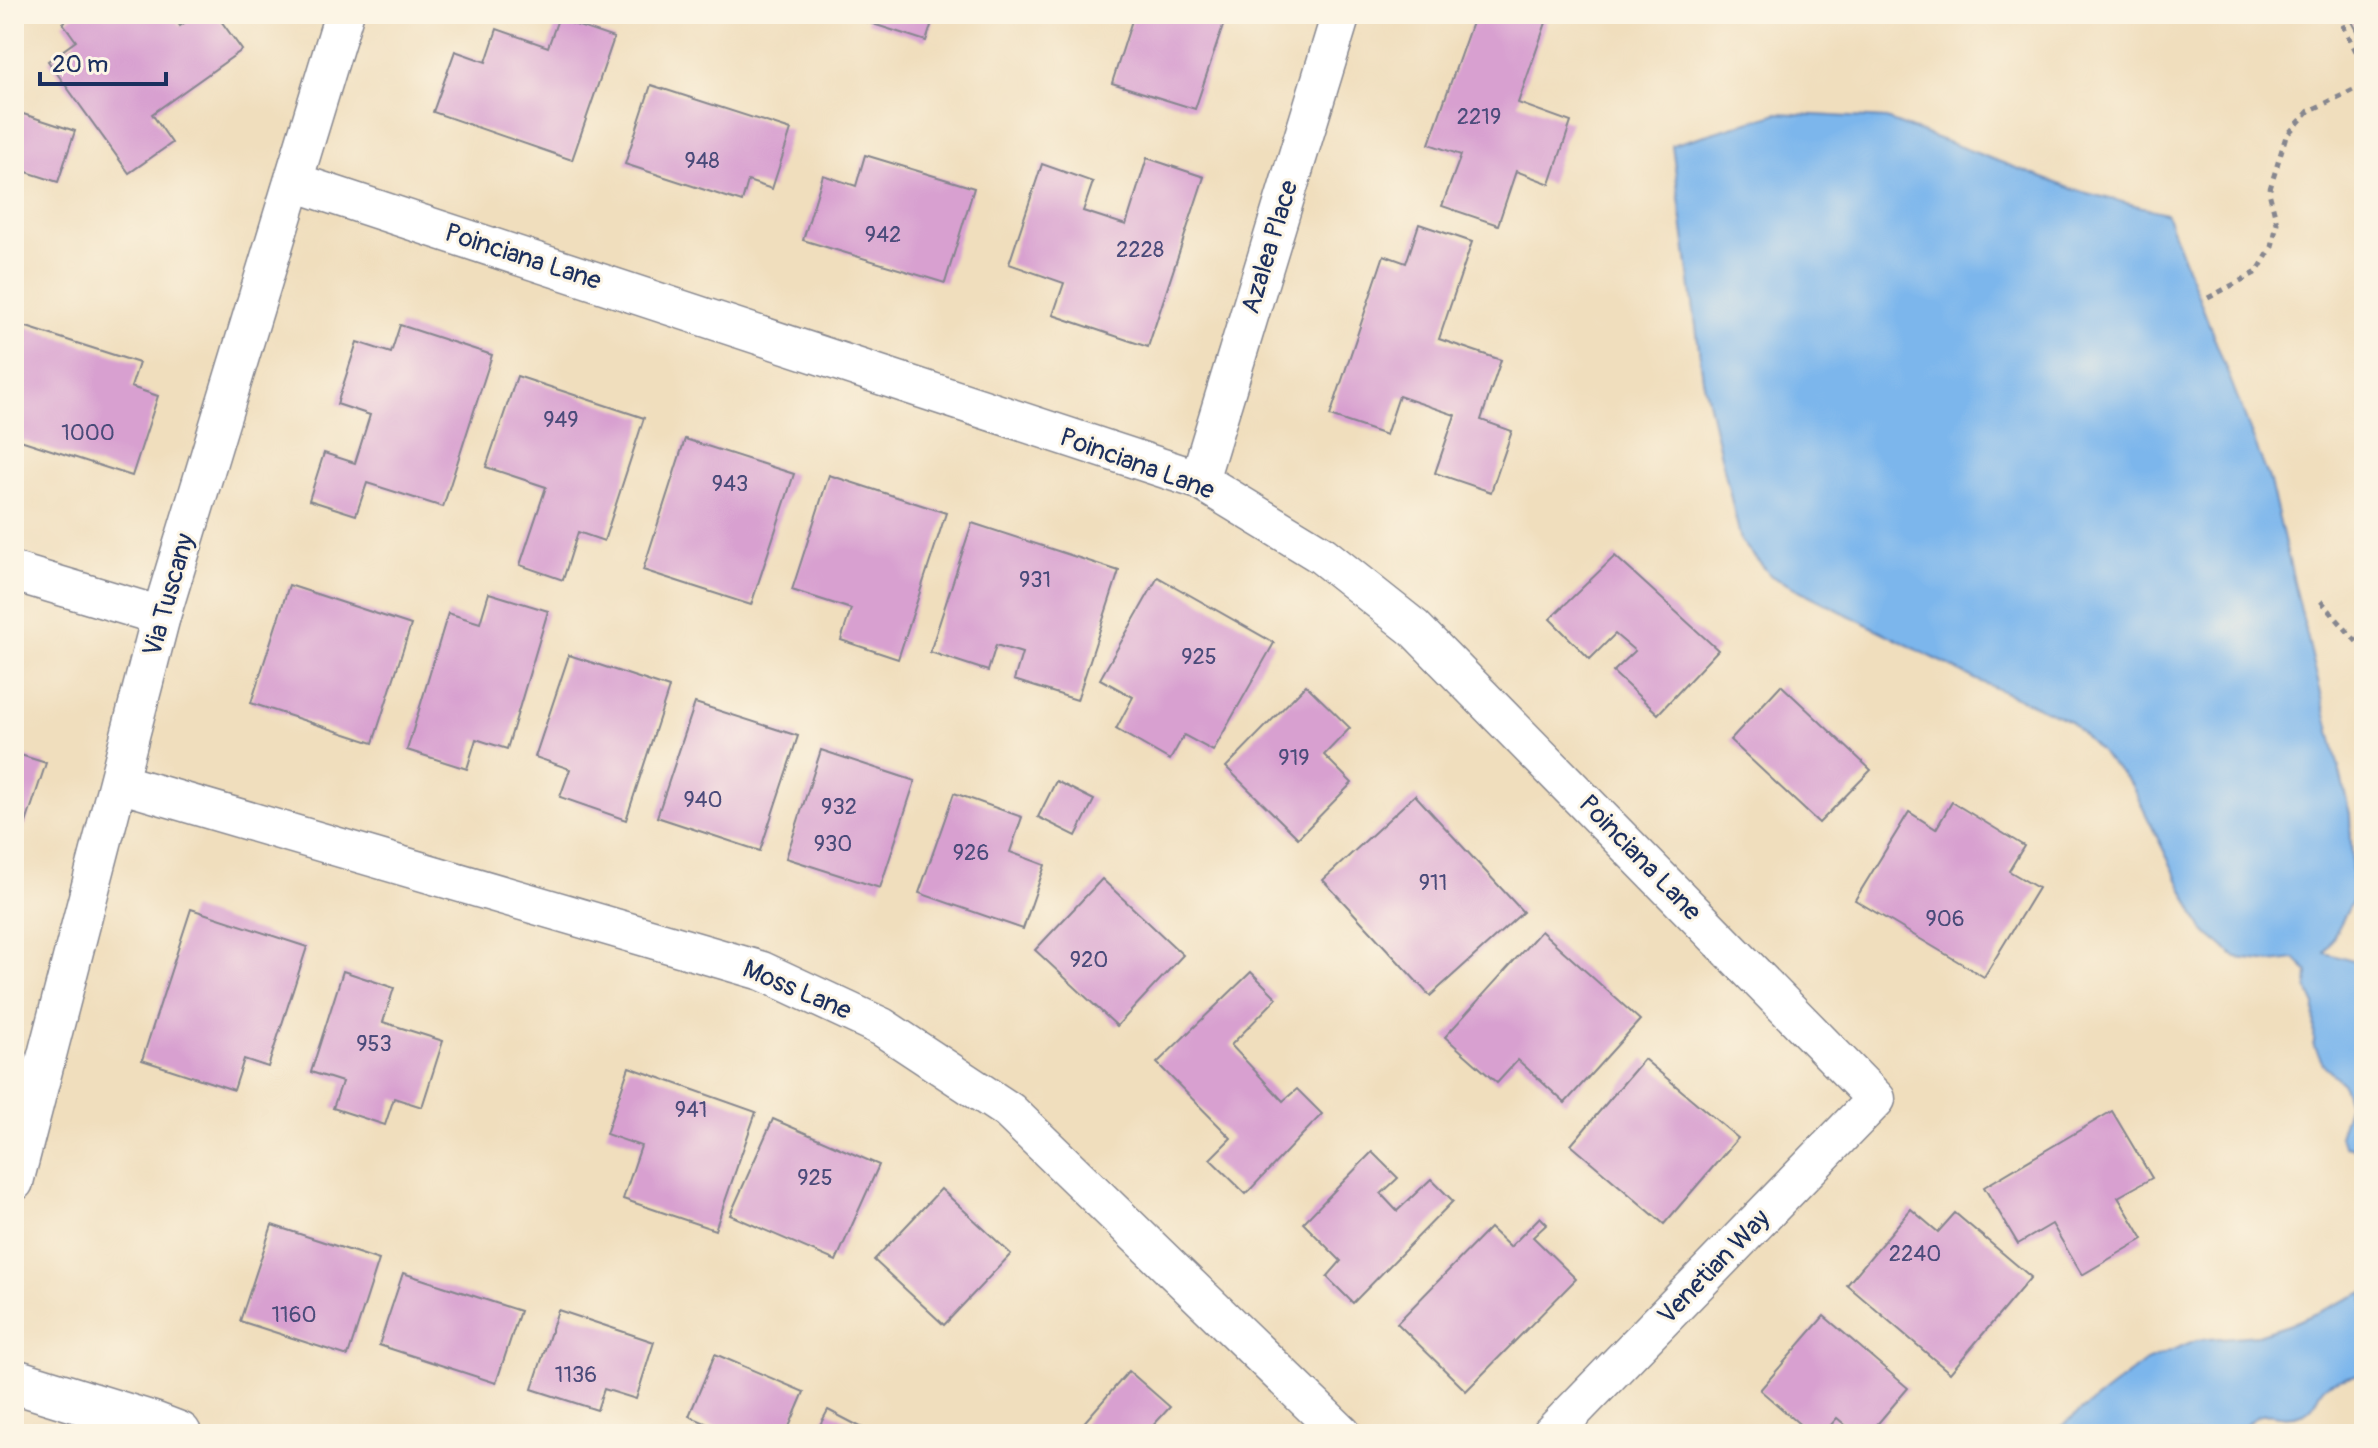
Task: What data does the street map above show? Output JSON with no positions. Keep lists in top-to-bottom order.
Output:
{
  "streets": {
    "street": [
      "Azalea Place",
      "Poinciana Lane",
      "Via Tuscany",
      "Moss Lane",
      "Venetian Way"
    ]
  },
  "crossings": [
    ["Azalea Place", "Poinciana Lane"],
    ["Poinciana Lane", "Via Tuscany"],
    ["Poinciana Lane", "Venetian Way"],
    ["Via Tuscany", "Moss Lane"]
  ],
  "house_numbers": [
    "2219",
    "948",
    "942",
    "2228",
    "949",
    "1000",
    "943",
    "931",
    "925",
    "919",
    "940",
    "932",
    "930",
    "926",
    "911",
    "906",
    "920",
    "953",
    "941",
    "925",
    "2240",
    "1160",
    "1136"
  ],
  "scale_bar": "20 m"
}
